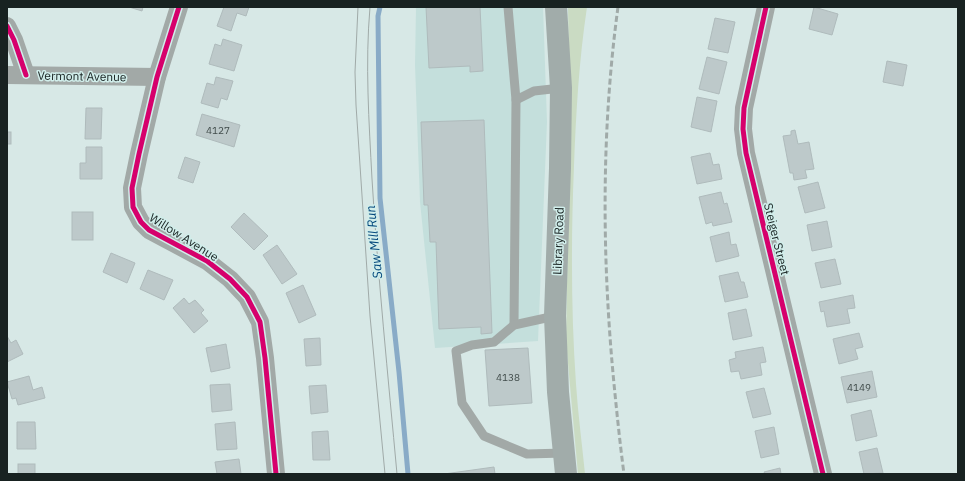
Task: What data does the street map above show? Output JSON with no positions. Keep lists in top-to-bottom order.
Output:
{
  "streets": {
    "main road": ["Library Road"],
    "street": ["Vermont Avenue", "Willow Avenue", "Steiger Street"]
  },
  "crossings": [
    ["Vermont Avenue", "Willow Avenue"]
  ],
  "water": ["Saw Mill Run"],
  "house_numbers": ["4127", "4138", "4149"]
}
